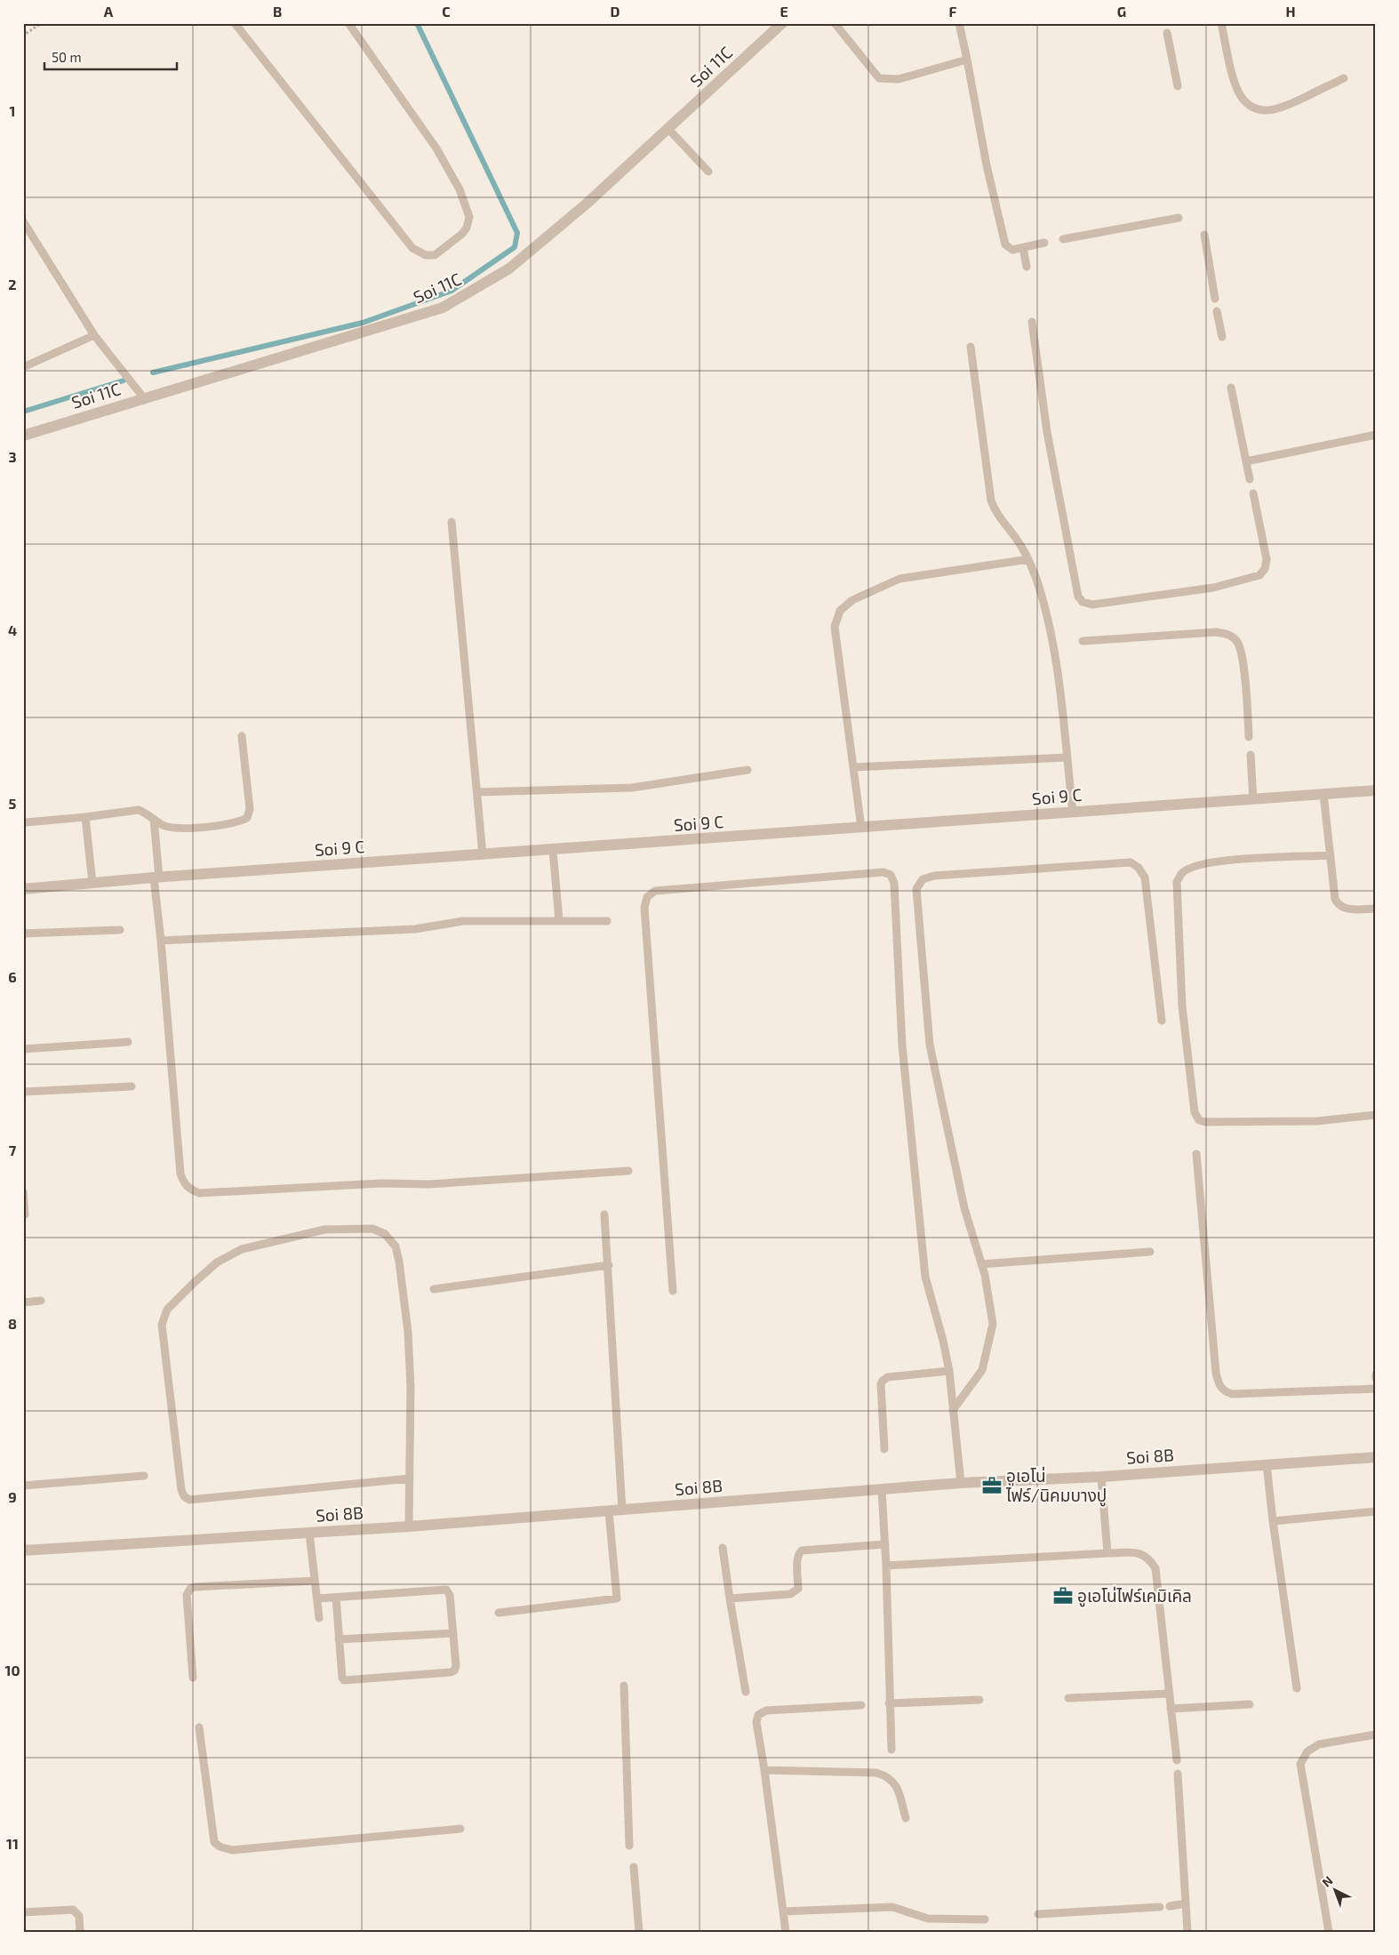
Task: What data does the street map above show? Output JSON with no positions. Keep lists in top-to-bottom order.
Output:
{
  "streets": {
    "street": ["Soi 11C", "Soi 9 C", "Soi 8B"]
  },
  "places": {
    "office": ["อูเอโน่ ไฟร์/นิคมบางปู", "อูเอโน่ไฟร์เคมิเคิล"]
  },
  "scale_bar": "50 m",
  "north": "top left",
  "grid": {
    "columns": [
      "A",
      "B",
      "C",
      "D",
      "E",
      "F",
      "G",
      "H"
    ],
    "rows": [
      "1",
      "2",
      "3",
      "4",
      "5",
      "6",
      "7",
      "8",
      "9",
      "10",
      "11"
    ]
  }
}
